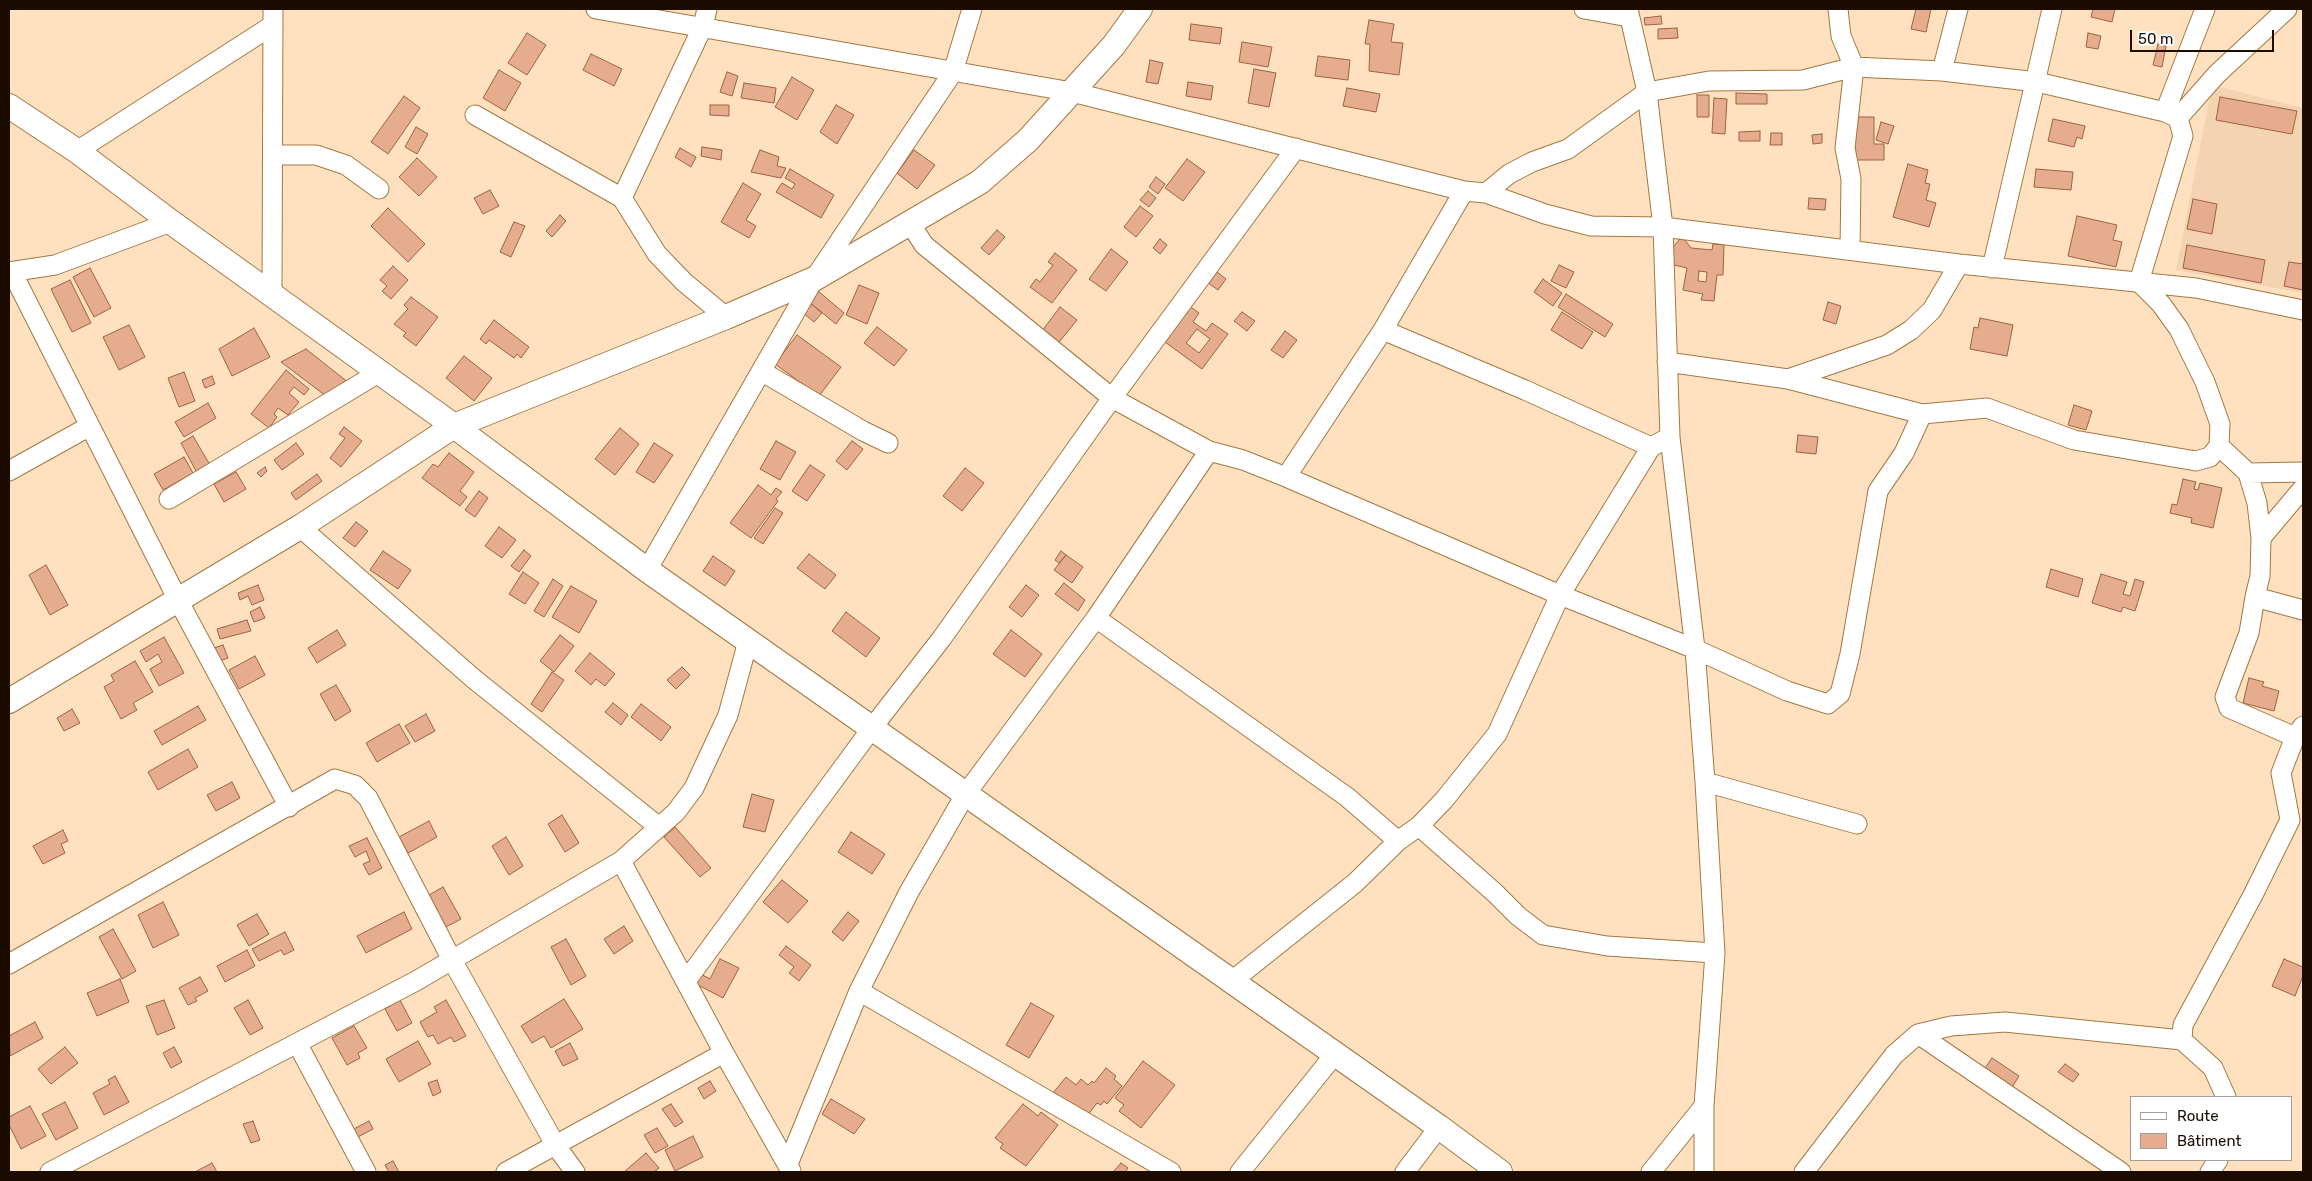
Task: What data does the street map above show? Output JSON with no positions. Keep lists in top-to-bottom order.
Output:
{
  "legend": ["Route", "Bâtiment"],
  "scale_bar": "50 m"
}
